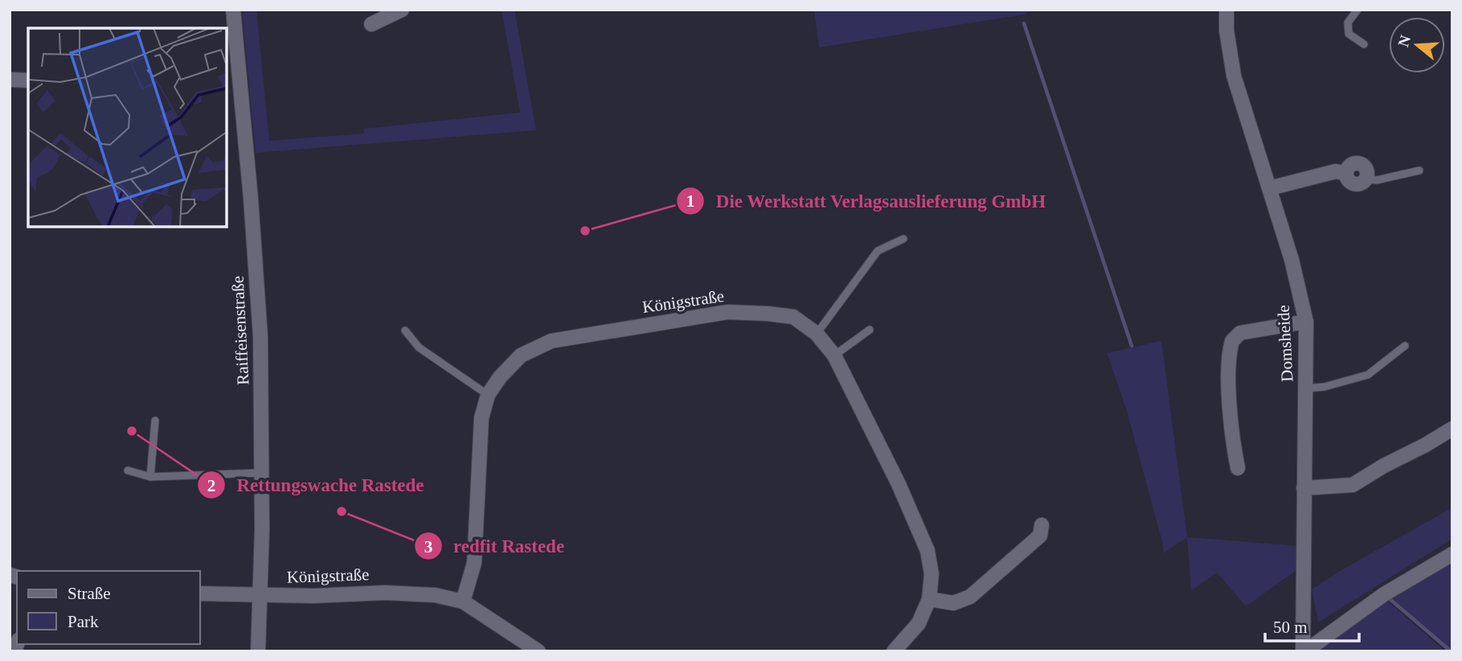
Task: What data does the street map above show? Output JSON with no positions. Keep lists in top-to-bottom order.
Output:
{
  "streets": {
    "street": ["Königstraße", "Raiffeisenstraße", "Domsheide"]
  },
  "crossings": [
    ["Königstraße", "Raiffeisenstraße"]
  ],
  "places": ["Die Werkstatt Verlagsauslieferung GmbH", "Rettungswache Rastede", "redfit Rastede"],
  "legend": ["Straße", "Park"],
  "scale_bar": "50 m",
  "north": "left"
}
